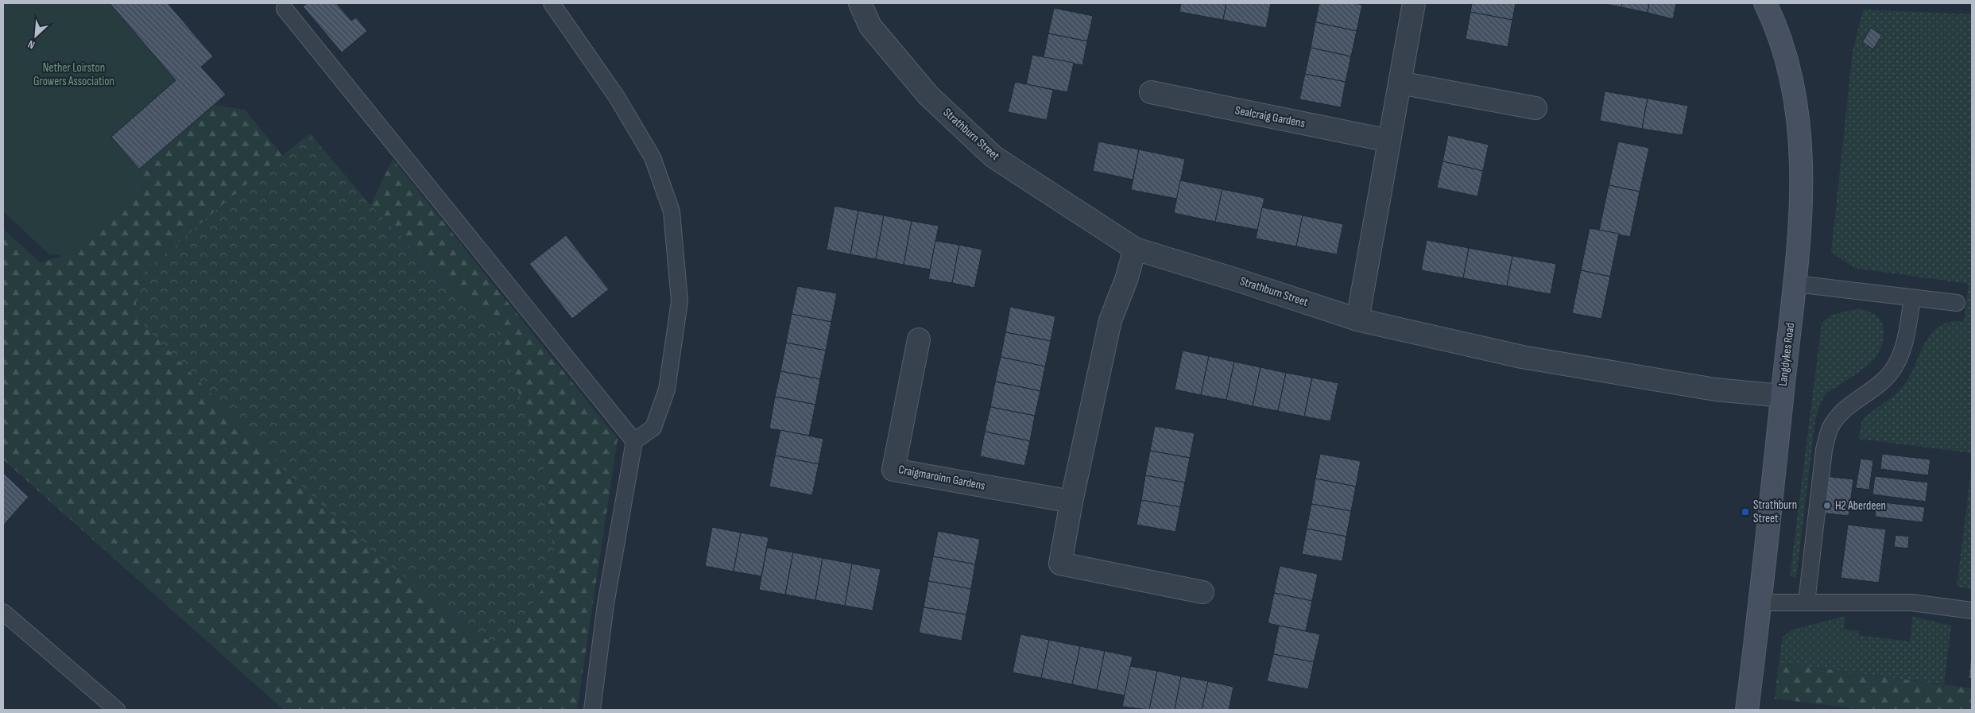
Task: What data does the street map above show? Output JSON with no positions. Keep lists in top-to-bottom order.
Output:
{
  "streets": {
    "street": [
      "Sealcraig Gardens",
      "Strathburn Street",
      "Langdykes Road",
      "Craigmaroinn Gardens"
    ]
  },
  "crossings": [
    ["Strathburn Street", "Langdykes Road"]
  ],
  "parks": ["Nether Loirston Growers Association"],
  "places": {
    "other": ["H2 Aberdeen"],
    "transit": ["Strathburn Street"]
  },
  "north": "bottom left"
}
